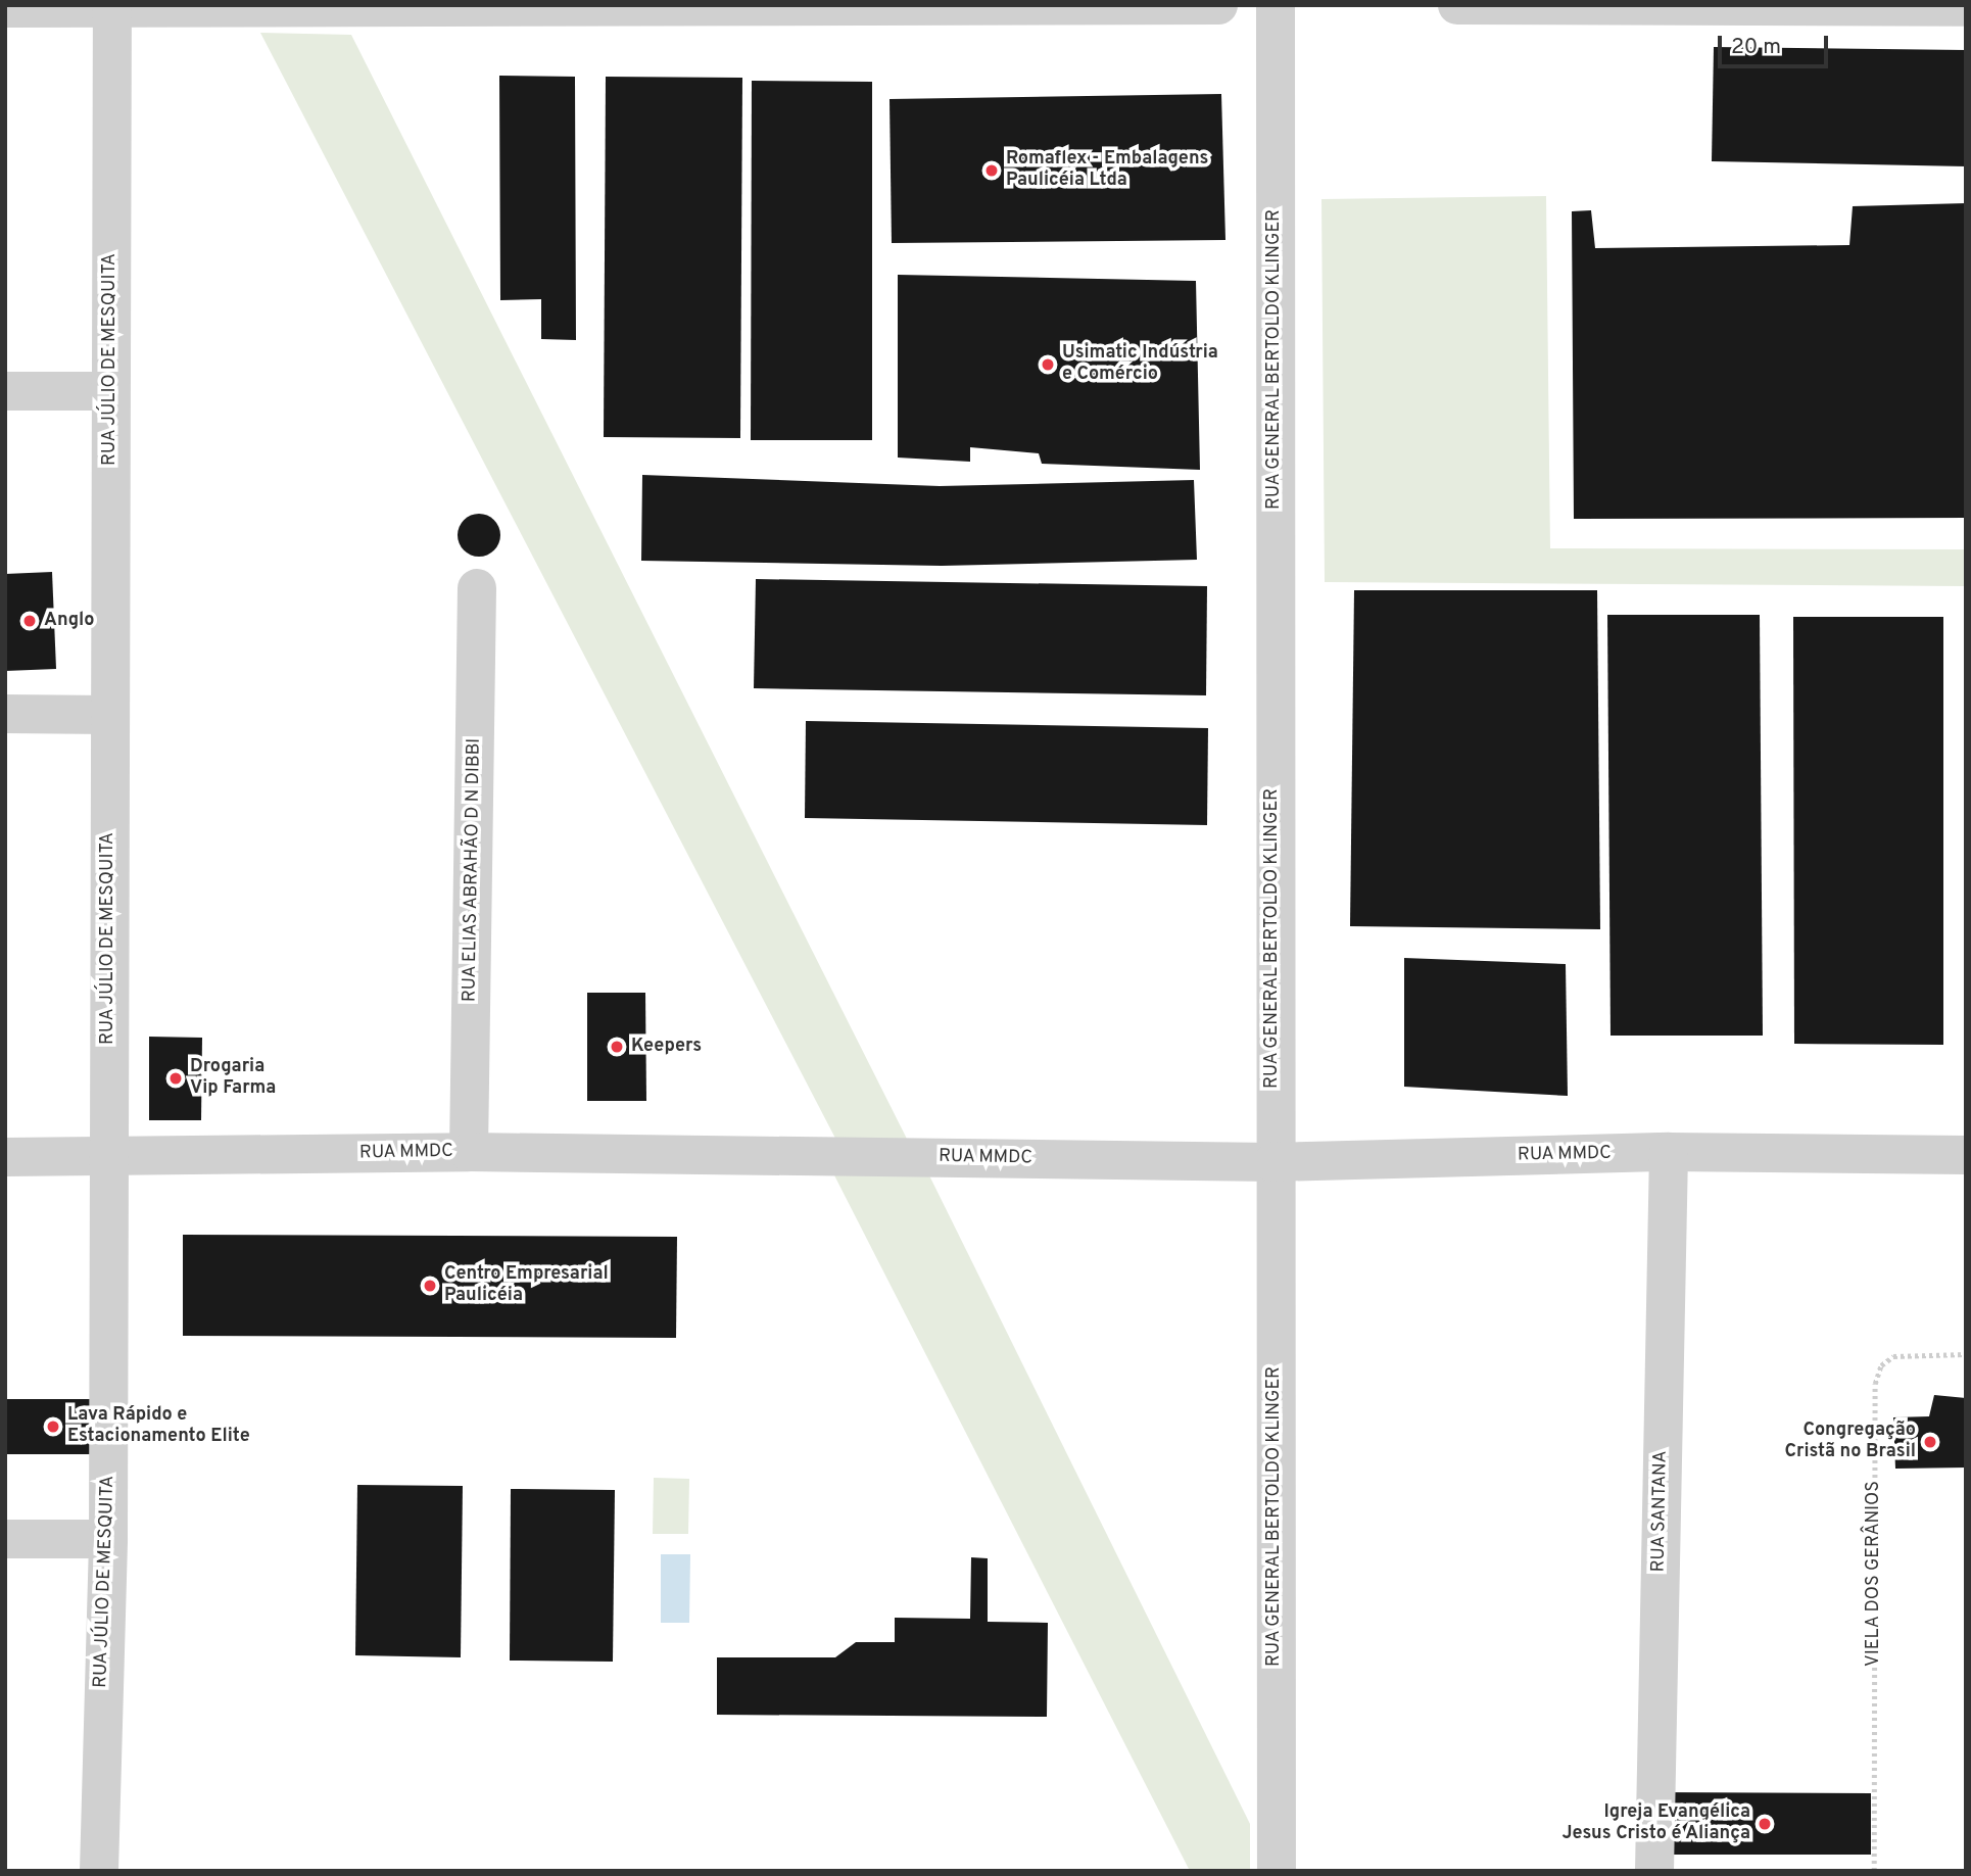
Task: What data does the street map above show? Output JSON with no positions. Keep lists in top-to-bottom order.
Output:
{
  "streets": {
    "street": [
      "RUA JÚLIO DE MESQUITA",
      "RUA GENERAL BERTOLDO KLINGER",
      "RUA ELIAS ABRAHÃO D N DIBBI",
      "RUA MMDC",
      "RUA SANTANA"
    ],
    "path": ["VIELA DOS GERÂNIOS"]
  },
  "crossings": [
    ["RUA JÚLIO DE MESQUITA", "RUA MMDC"],
    ["RUA GENERAL BERTOLDO KLINGER", "RUA MMDC"],
    ["RUA ELIAS ABRAHÃO D N DIBBI", "RUA MMDC"],
    ["RUA MMDC", "RUA SANTANA"]
  ],
  "places": [
    "Romaflex - Embalagens Paulicéia Ltda",
    "Usimatic Indústria e Comércio",
    "Anglo",
    "Keepers",
    "Drogaria Vip Farma",
    "Centro Empresarial Paulicéia",
    "Lava Rápido e Estacionamento Elite",
    "Congregação Cristã no Brasil",
    "Igreja Evangélica Jesus Cristo é Aliança"
  ],
  "scale_bar": "20 m"
}
